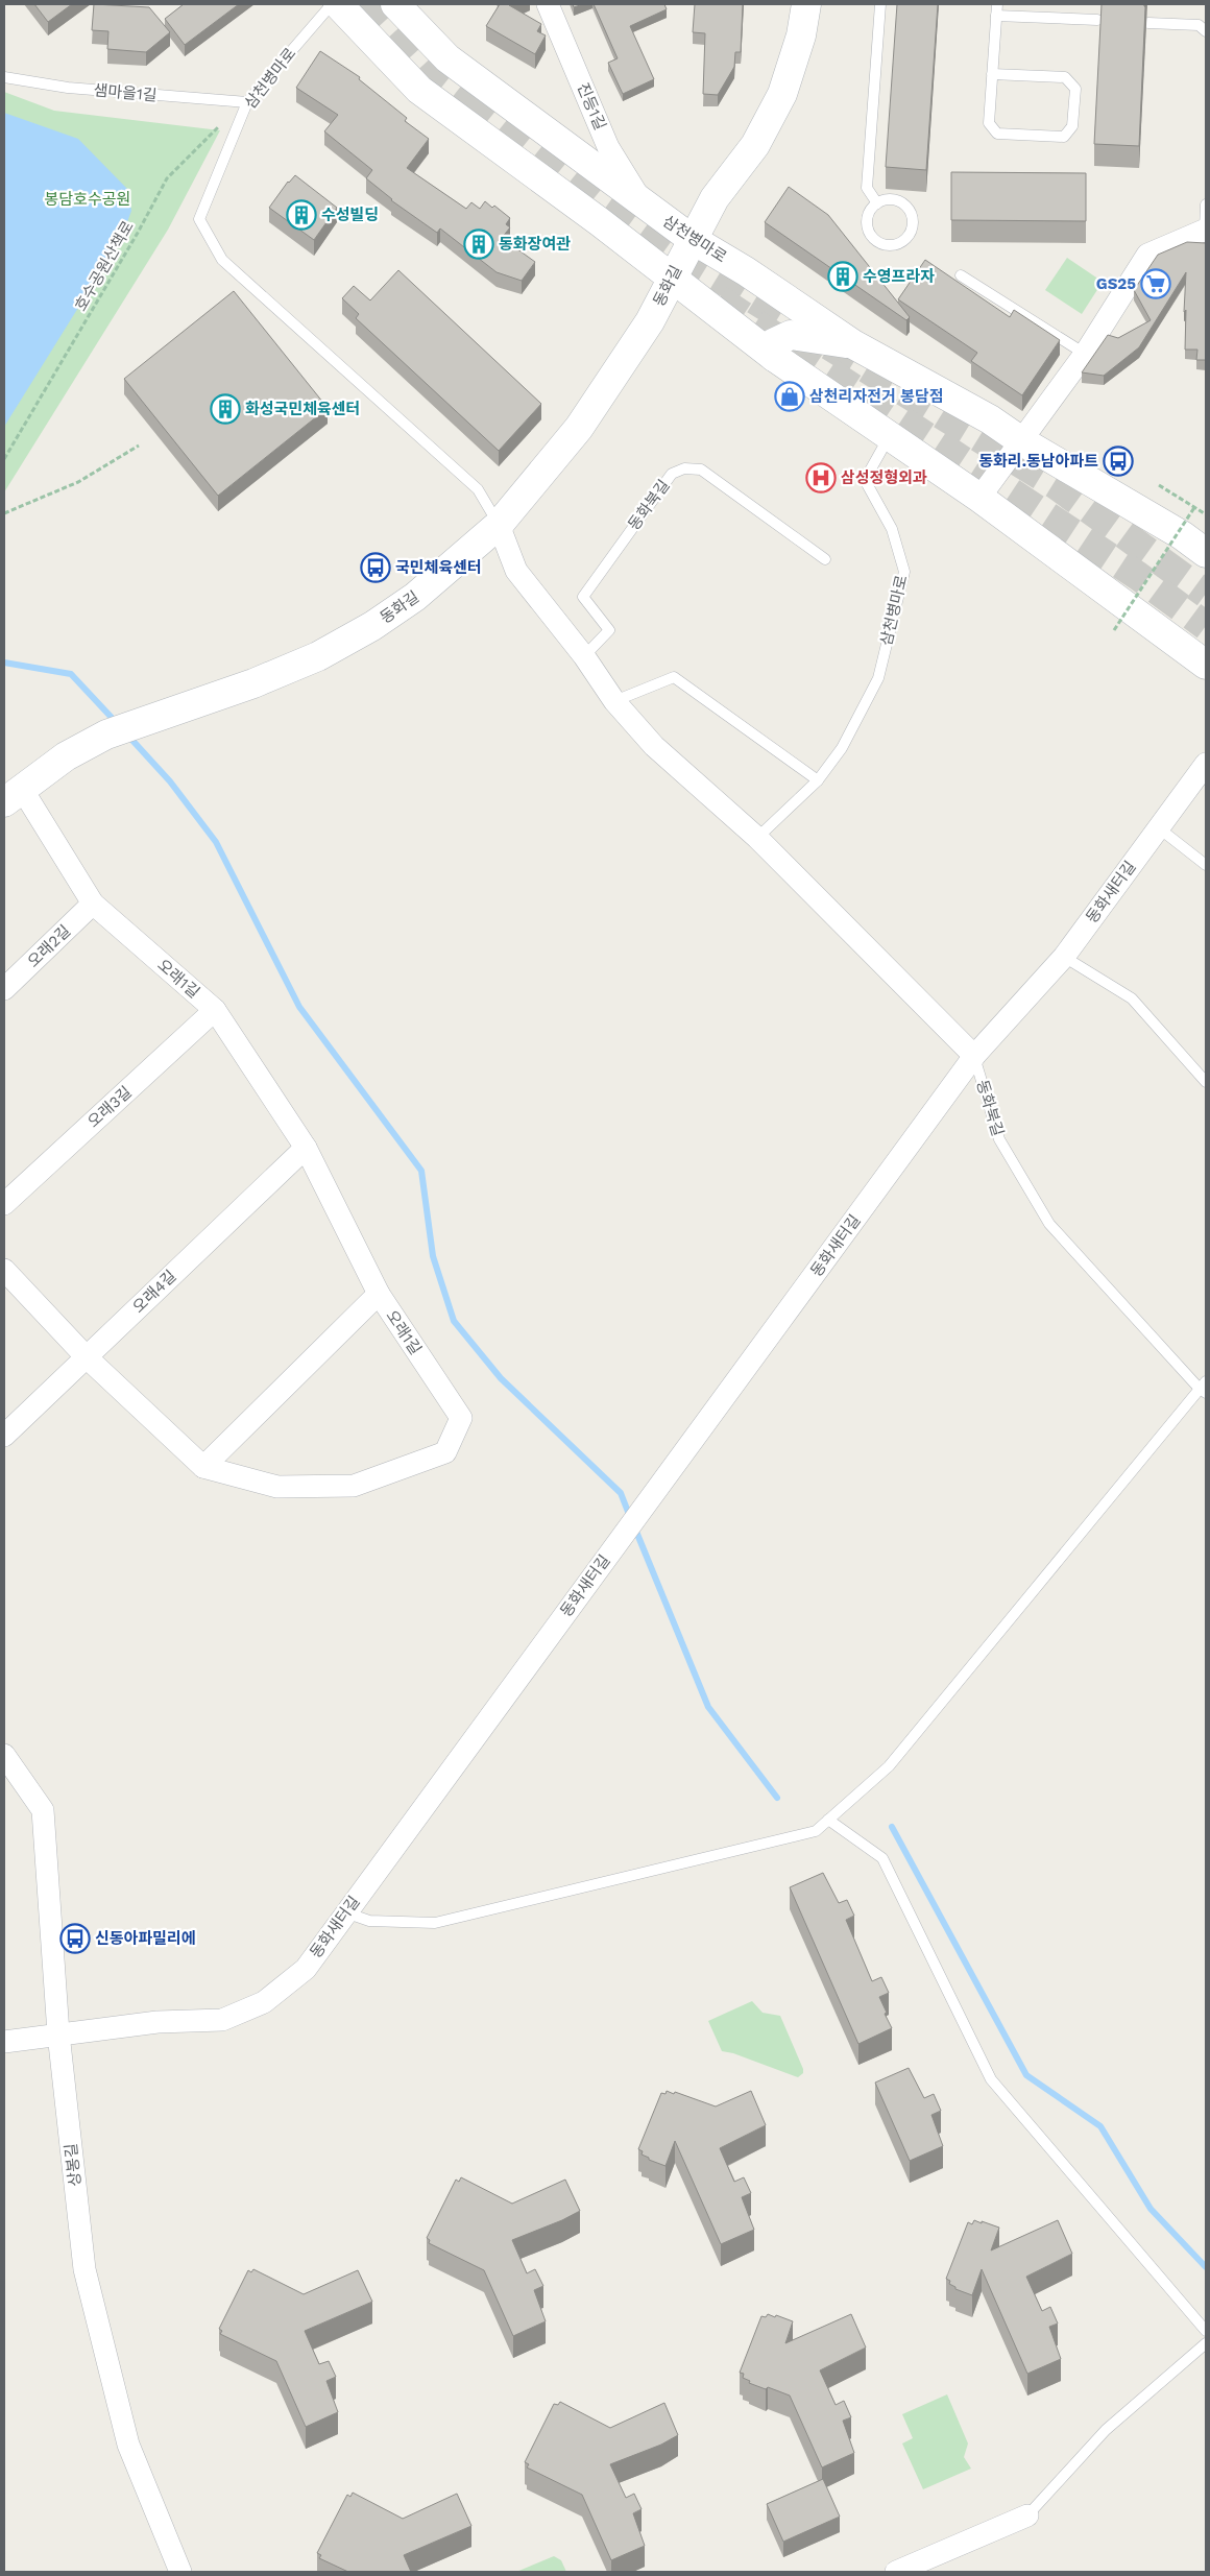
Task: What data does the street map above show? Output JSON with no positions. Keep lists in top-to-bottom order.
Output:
{
  "streets": {
    "main road": ["삼천병마로", "동화길"],
    "street": [
      "진등1길",
      "동화북길",
      "동화새터길",
      "오래2길",
      "오래1길",
      "오래3길",
      "오래4길",
      "상봉길"
    ],
    "lane": ["샘마을1길"],
    "path": ["호수공원산책로"]
  },
  "crossings": [
    ["삼천병마로", "샘마을1길"],
    ["삼천병마로", "진등1길"],
    ["삼천병마로", "호수공원산책로"],
    ["삼천병마로", "동화길"],
    ["삼천병마로", "동화북길"],
    ["샘마을1길", "호수공원산책로"],
    ["동화길", "동화북길"],
    ["동화길", "오래1길"],
    ["동화북길", "동화새터길"],
    ["동화새터길", "상봉길"],
    ["오래2길", "오래1길"],
    ["오래1길", "오래3길"],
    ["오래1길", "오래4길"]
  ],
  "parks": ["봉담호수공원"],
  "places": {
    "building": [
      "수성빌딩",
      "동화장여관",
      "수영프라자",
      "화성국민체육센터"
    ],
    "supermarket": ["GS25"],
    "shop": ["삼천리자전거 봉담점"],
    "bus stop": ["동화리.동남아파트", "국민체육센터", "신동아파밀리에"],
    "hospital": ["삼성정형외과"]
  }
}
